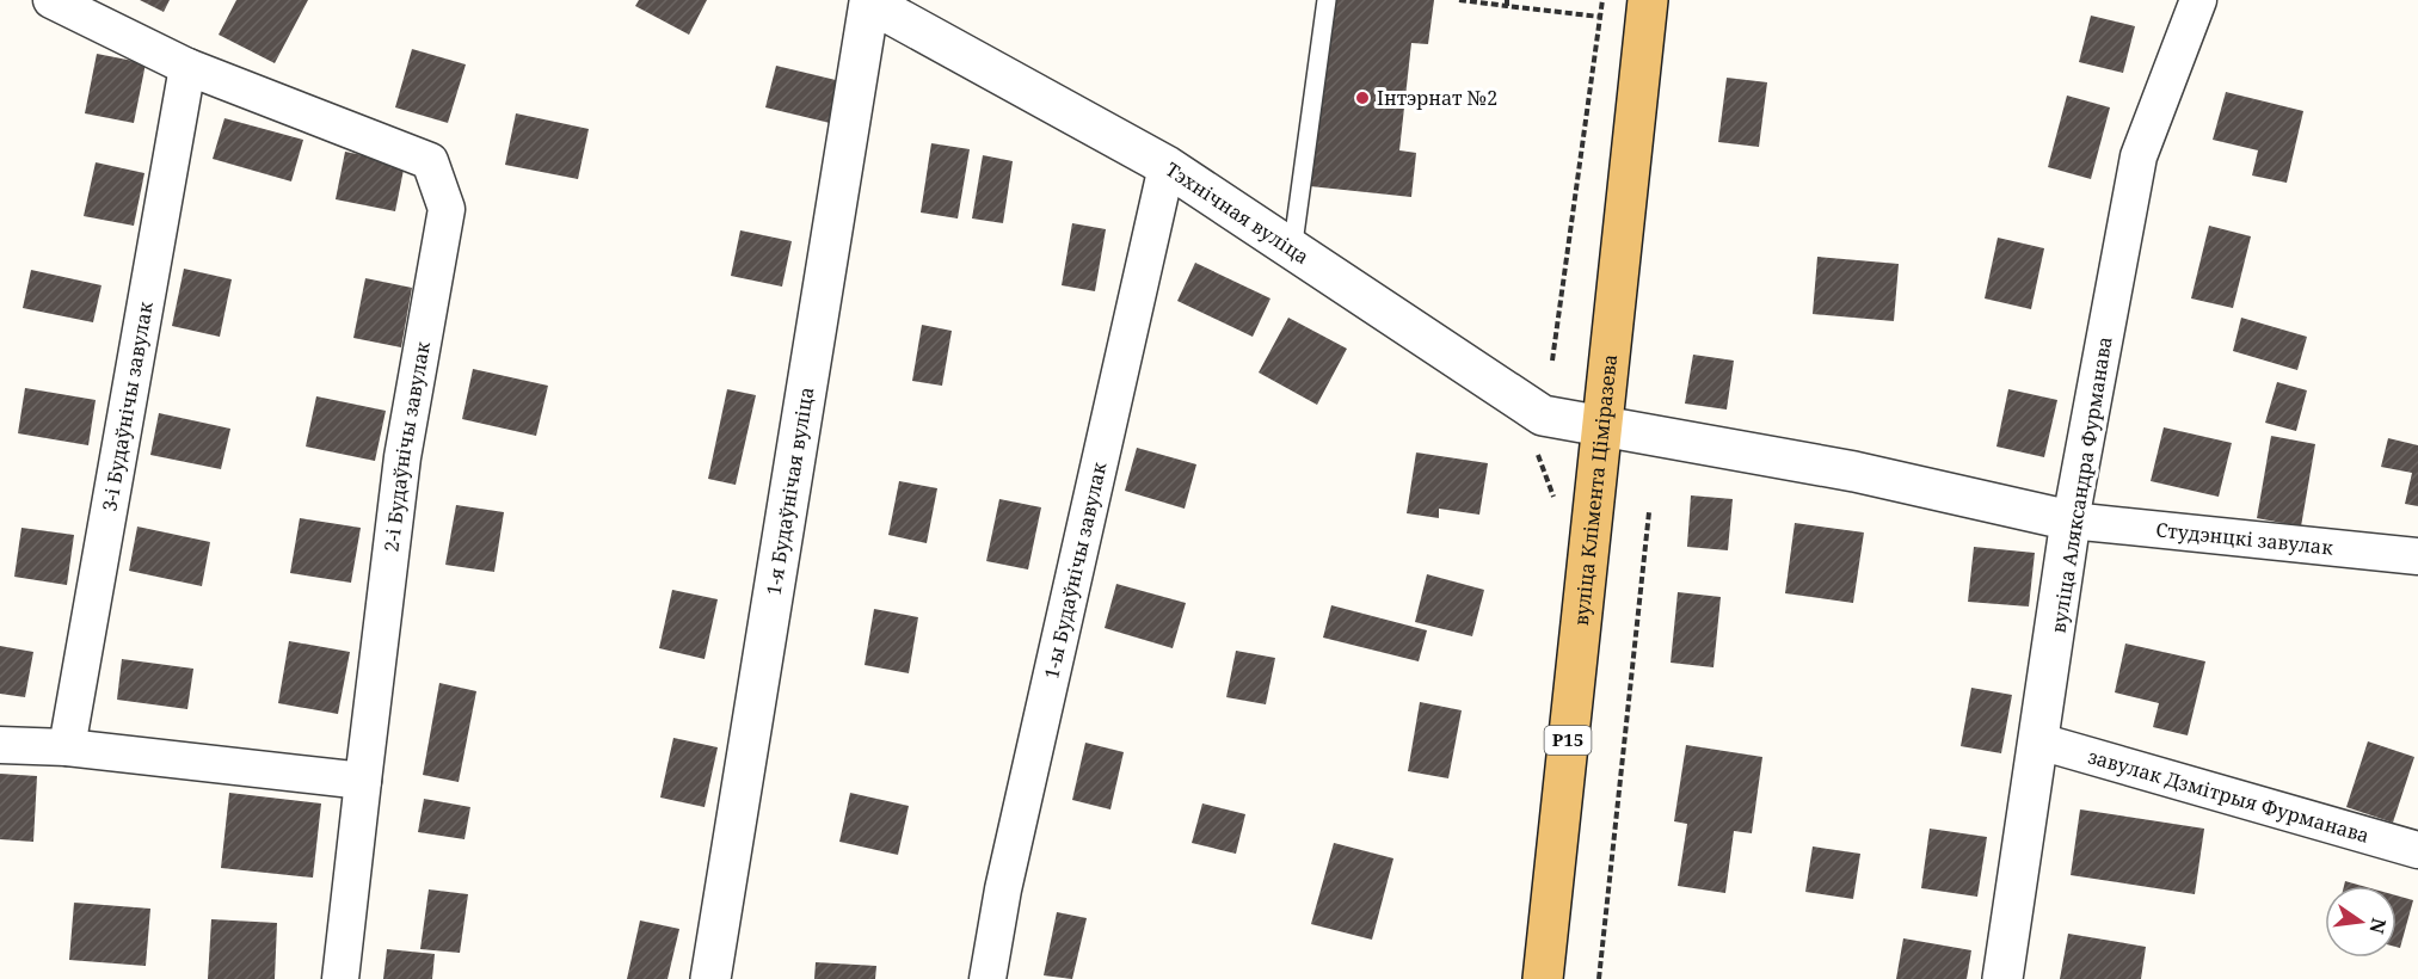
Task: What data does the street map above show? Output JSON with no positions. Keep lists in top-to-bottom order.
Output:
{
  "streets": {
    "main road": ["вуліца Клімента Ціміразева", "Р15"],
    "street": [
      "Тэхнічная вуліца",
      "3-і Будаўнічы завулак",
      "2-і Будаўнічы завулак",
      "вуліца Аляксандра Фурманава",
      "1-я Будаўнічая вуліца",
      "Студэнцкі завулак",
      "1-ы Будаўнічы завулак",
      "завулак Дзмітрыя Фурманава"
    ]
  },
  "crossings": [
    ["Тэхнічная вуліца", "вуліца Аляксандра Фурманава"],
    ["Тэхнічная вуліца", "вуліца Клімента Ціміразева"],
    ["Тэхнічная вуліца", "1-я Будаўнічая вуліца"],
    ["Тэхнічная вуліца", "Студэнцкі завулак"],
    ["Тэхнічная вуліца", "1-ы Будаўнічы завулак"],
    ["3-і Будаўнічы завулак", "2-і Будаўнічы завулак"],
    ["вуліца Аляксандра Фурманава", "Студэнцкі завулак"],
    ["вуліца Аляксандра Фурманава", "завулак Дзмітрыя Фурманава"]
  ],
  "places": ["Інтэрнат №2"],
  "north": "right"
}
